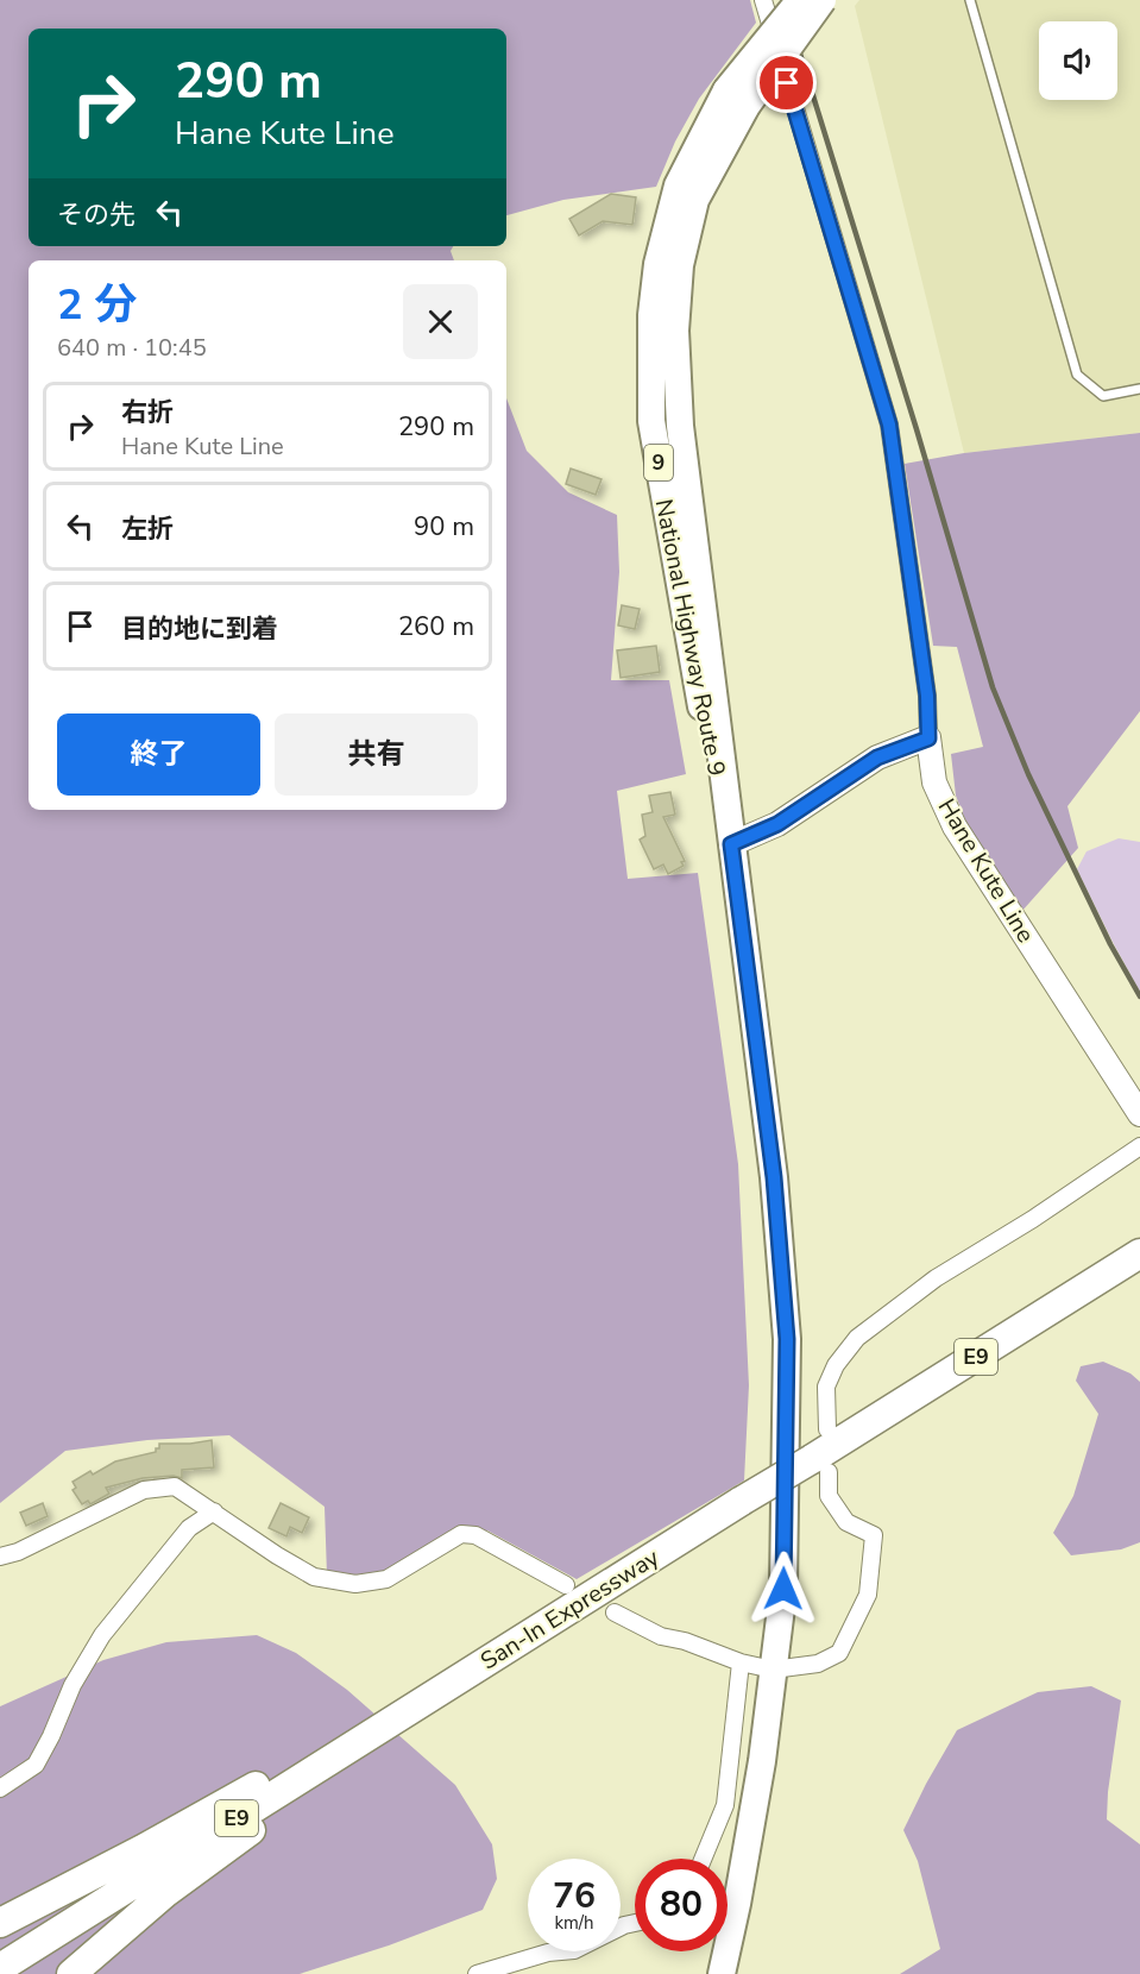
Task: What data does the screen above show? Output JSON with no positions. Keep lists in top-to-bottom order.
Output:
{
  "streets": {
    "highway": [
      "9",
      "National Highway Route 9",
      "E9",
      "San-In Expressway"
    ],
    "main road": ["Hane Kute Line"]
  },
  "page": {
    "turn": ["290 m", "Hane Kute Line"],
    "then": "その先",
    "heading": ["2 分", "640 m · 10:45"],
    "list": [
      {
        "name": "右折",
        "note": "Hane Kute Line",
        "value": "290 m"
      },
      {
        "name": "左折",
        "value": "90 m"
      },
      {
        "name": "目的地に到着",
        "value": "260 m"
      }
    ],
    "buttons": ["終了", "共有"],
    "speed": "76 km/h",
    "limit": "80"
  }
}
